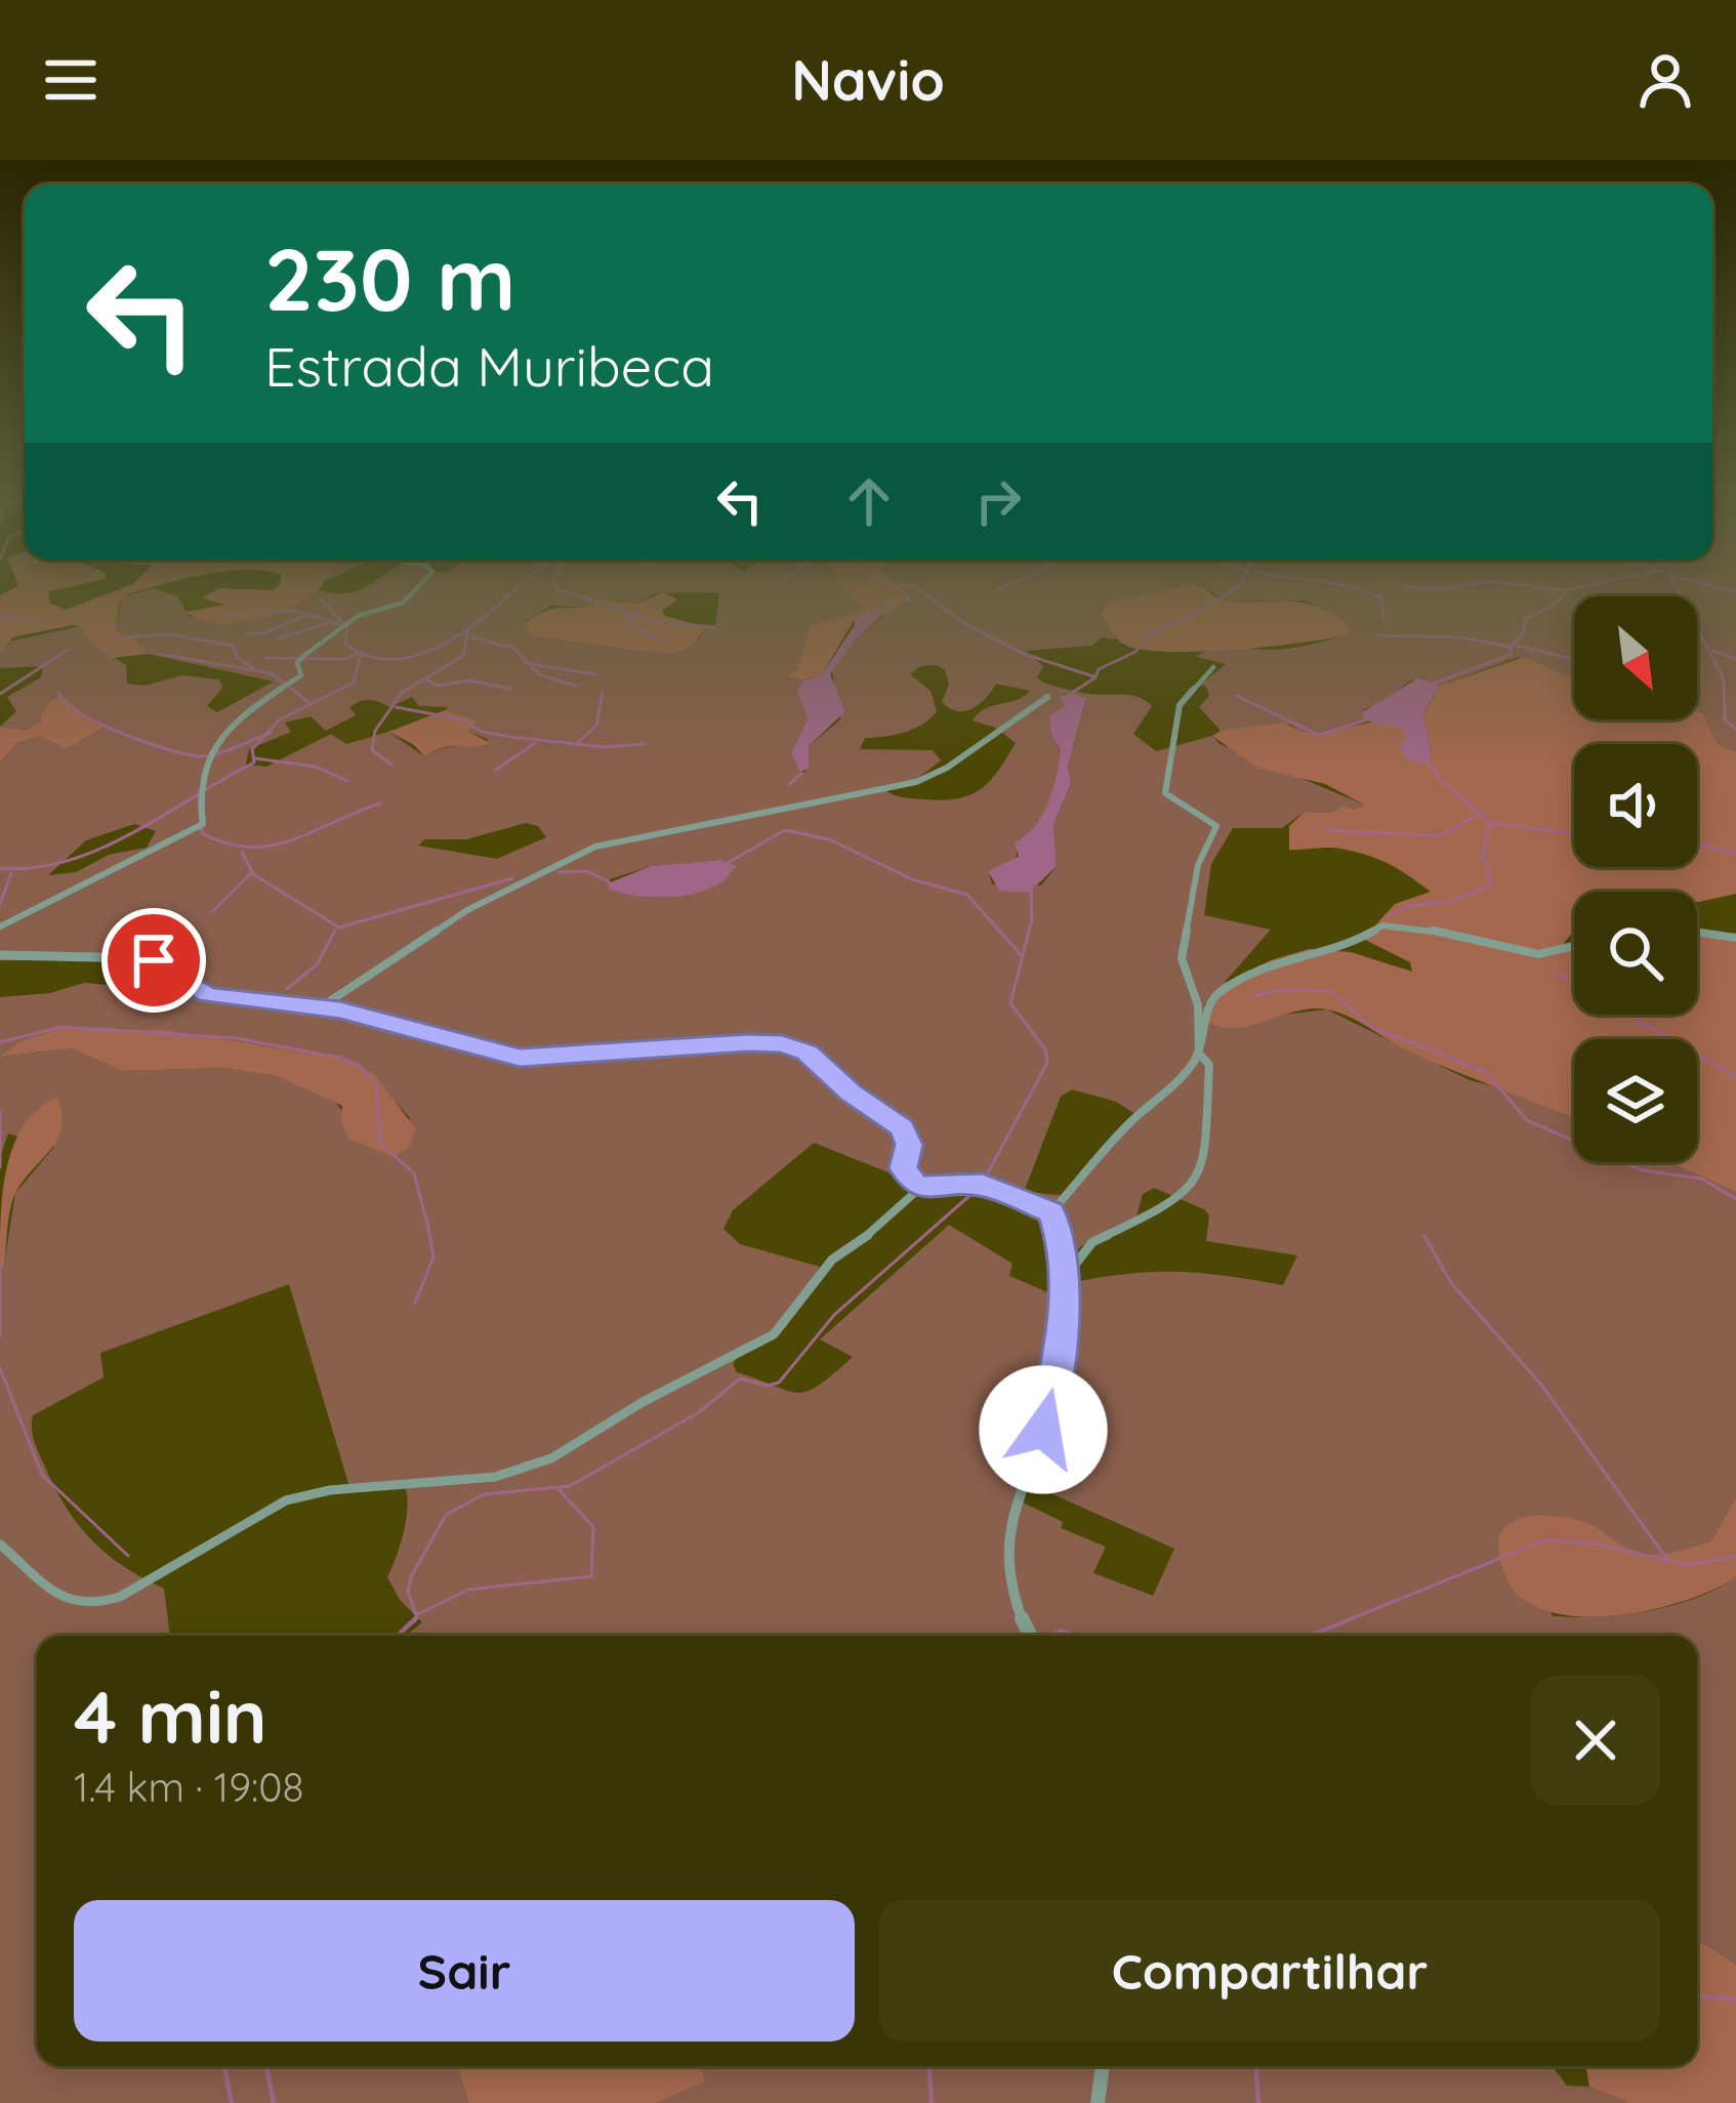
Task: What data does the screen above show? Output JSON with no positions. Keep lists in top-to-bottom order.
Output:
{
  "north": "bottom right",
  "page": {
    "header": "Navio",
    "turn": ["230 m", "Estrada Muribeca"],
    "heading": ["4 min", "1.4 km · 19:08"],
    "buttons": ["Sair", "Compartilhar"]
  }
}
